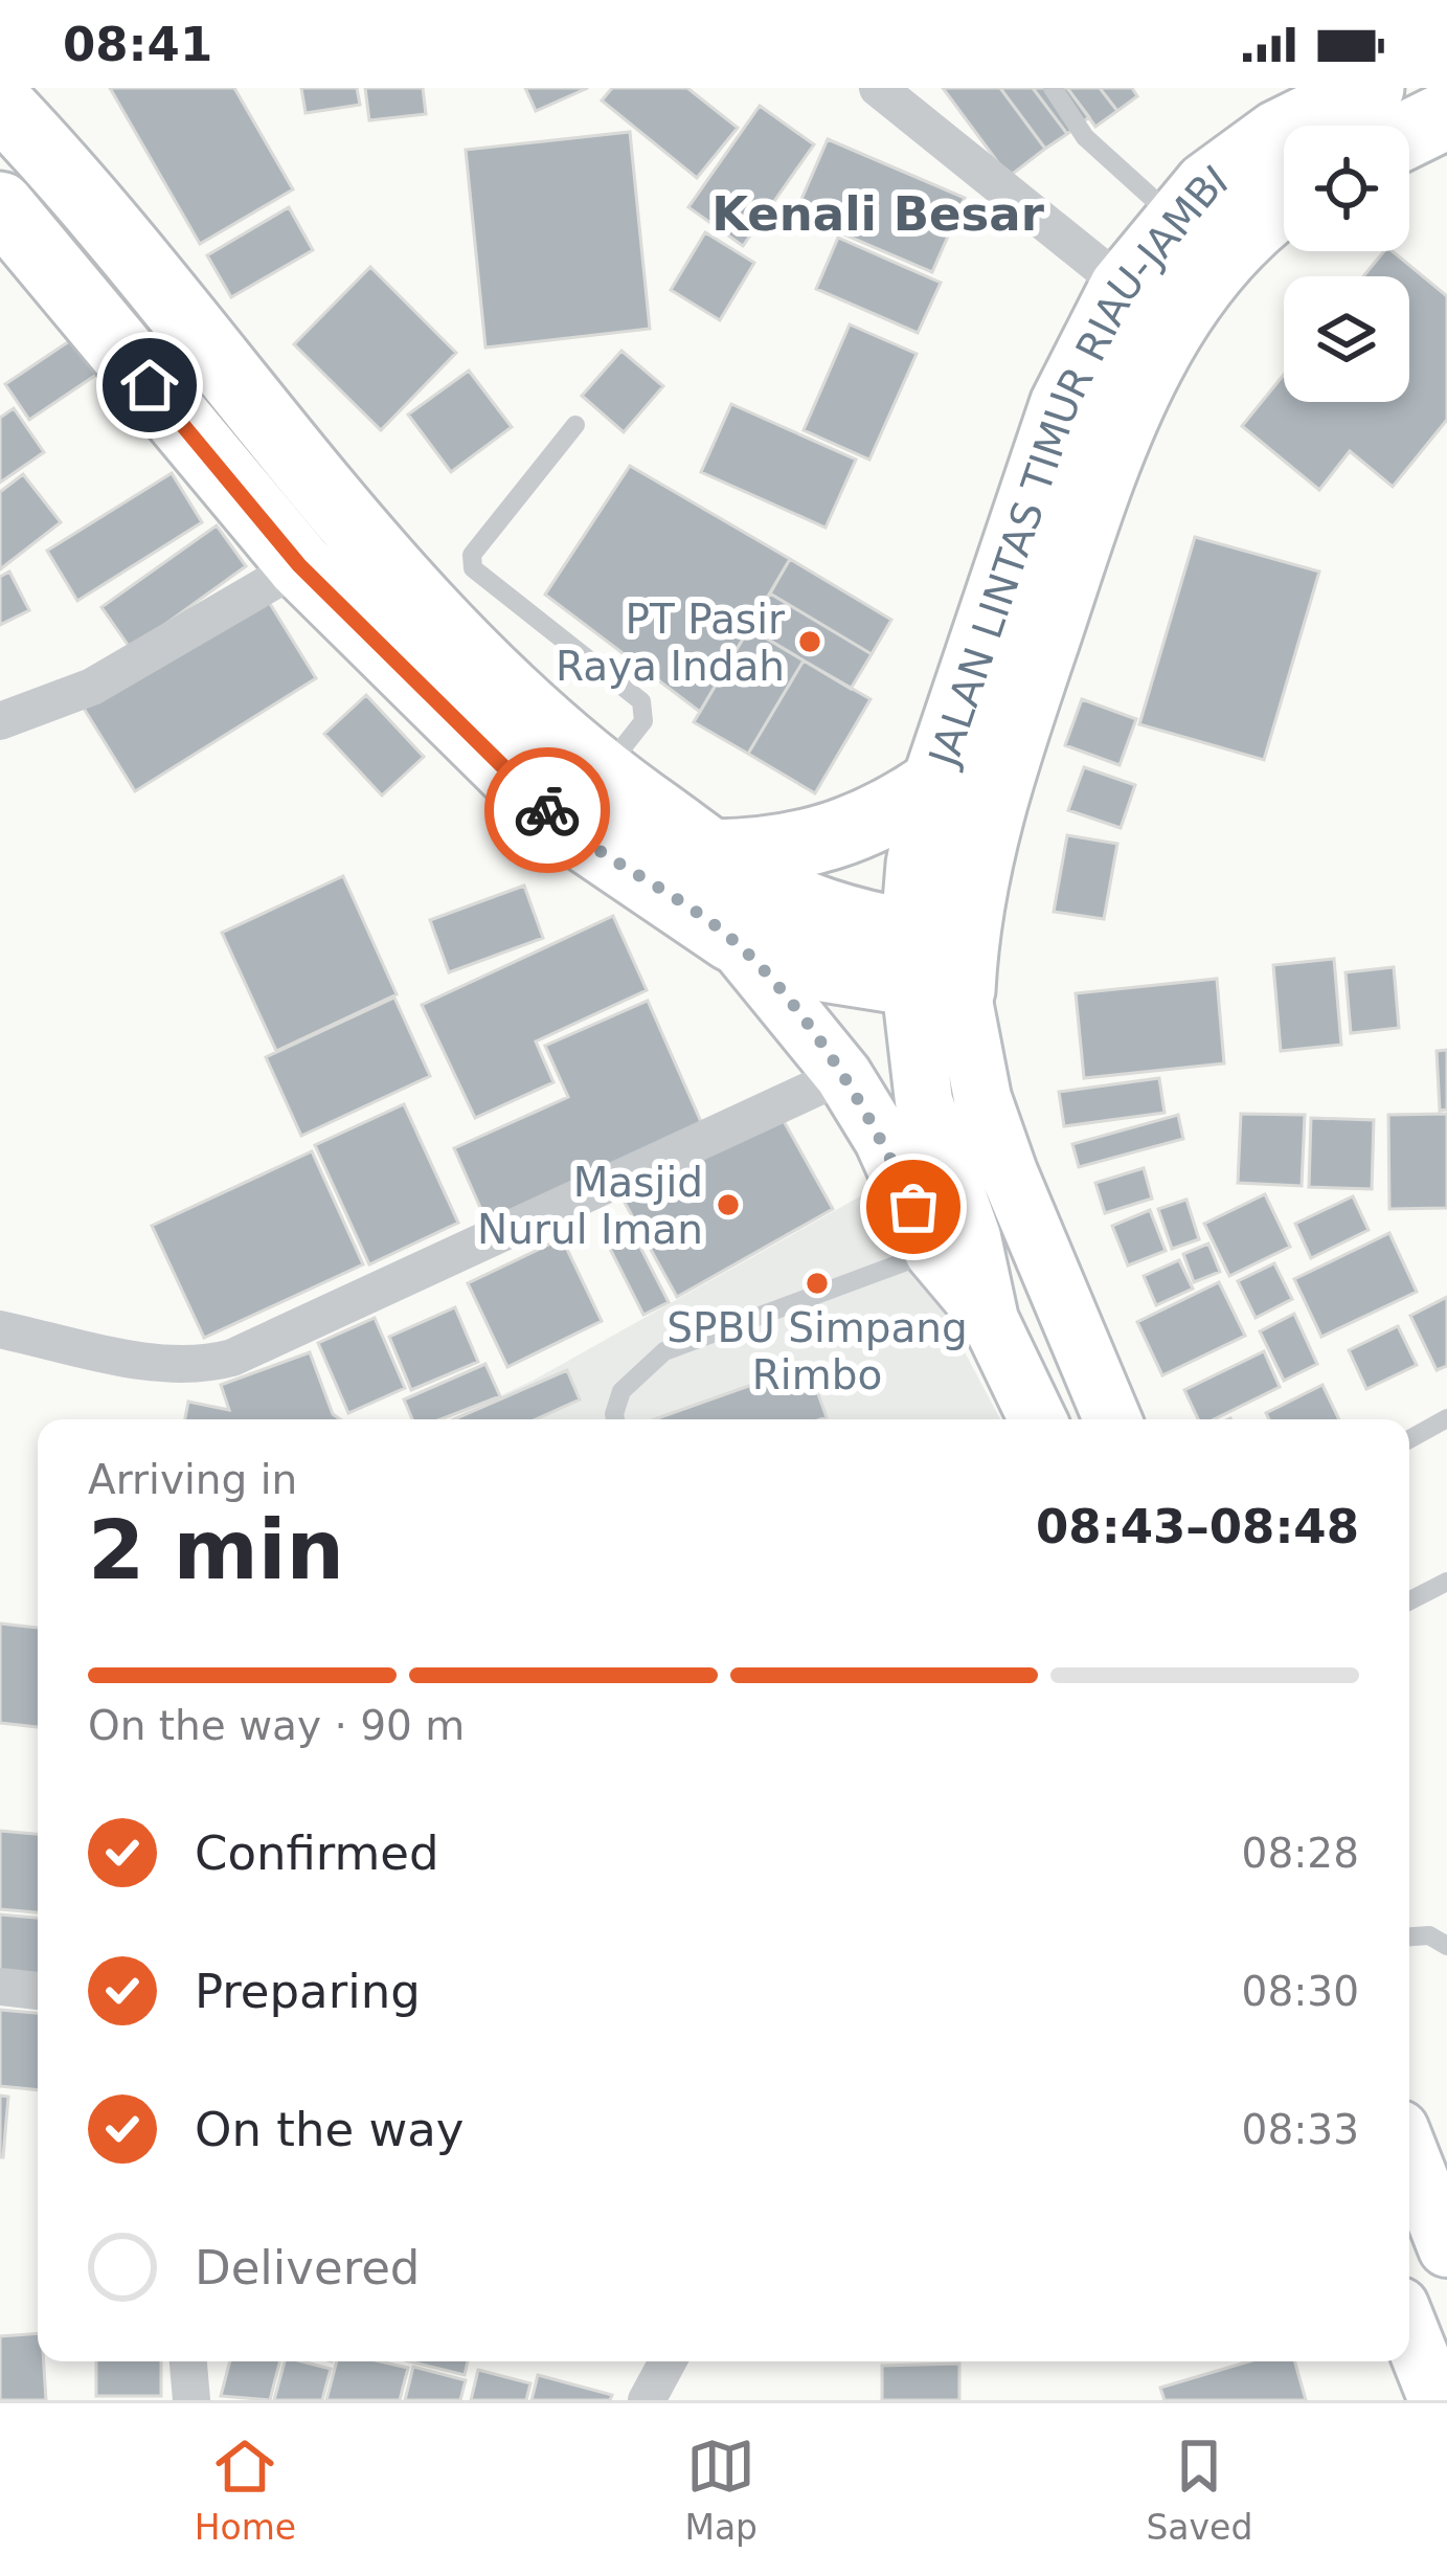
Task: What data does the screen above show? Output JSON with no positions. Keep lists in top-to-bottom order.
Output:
{
  "streets": {
    "highway": ["JALAN LINTAS TIMUR RIAU-JAMBI"]
  },
  "districts": ["Kenali Besar"],
  "places": ["PT Pasir Raya Indah", "Masjid Nurul Iman", "SPBU Simpang Rimbo"],
  "page": {
    "status": "08:41",
    "heading": ["2 min", "Arriving in", "08:43–08:48"],
    "bar": "On the way · 90 m",
    "list": [
      ["Confirmed", "08:28"],
      ["Preparing", "08:30"],
      ["On the way", "08:33"],
      "Delivered"
    ],
    "tabs": ["Home", "Map", "Saved"]
  }
}
